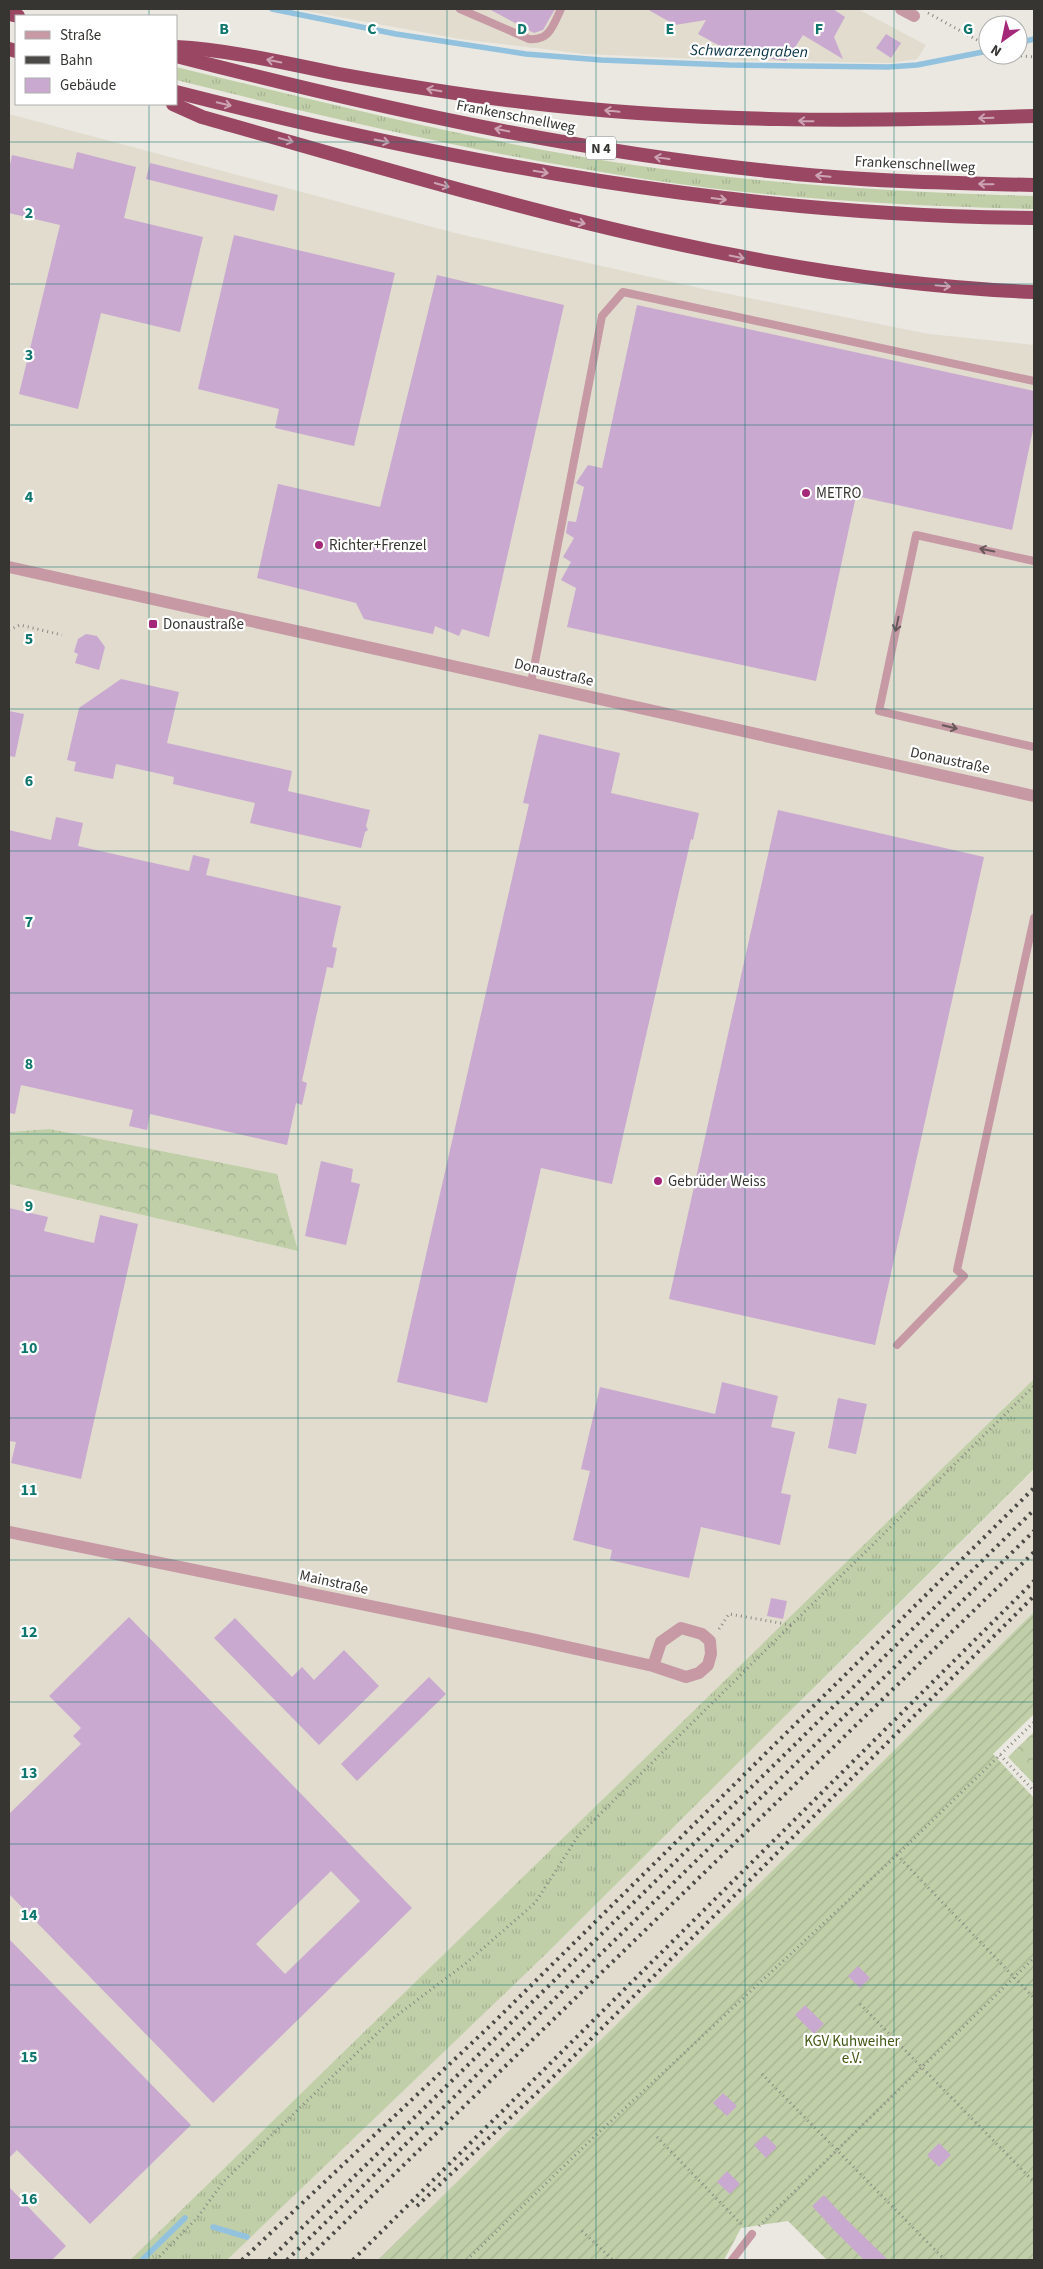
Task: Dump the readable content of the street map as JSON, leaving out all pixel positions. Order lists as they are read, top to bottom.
{
  "streets": {
    "highway": ["Frankenschnellweg", "N 4"],
    "street": ["Donaustraße", "Mainstraße"]
  },
  "water": ["Schwarzengraben"],
  "parks": ["KGV Kuhweiher e.V."],
  "places": {
    "other": ["METRO", "Richter+Frenzel", "Gebrüder Weiss"],
    "transit": ["Donaustraße"]
  },
  "legend": ["Straße", "Bahn", "Gebäude"],
  "north": "bottom left",
  "grid": {
    "columns": [
      "B",
      "C",
      "D",
      "E",
      "F",
      "G"
    ],
    "rows": [
      "2",
      "3",
      "4",
      "5",
      "6",
      "7",
      "8",
      "9",
      "10",
      "11",
      "12",
      "13",
      "14",
      "15",
      "16"
    ]
  }
}
